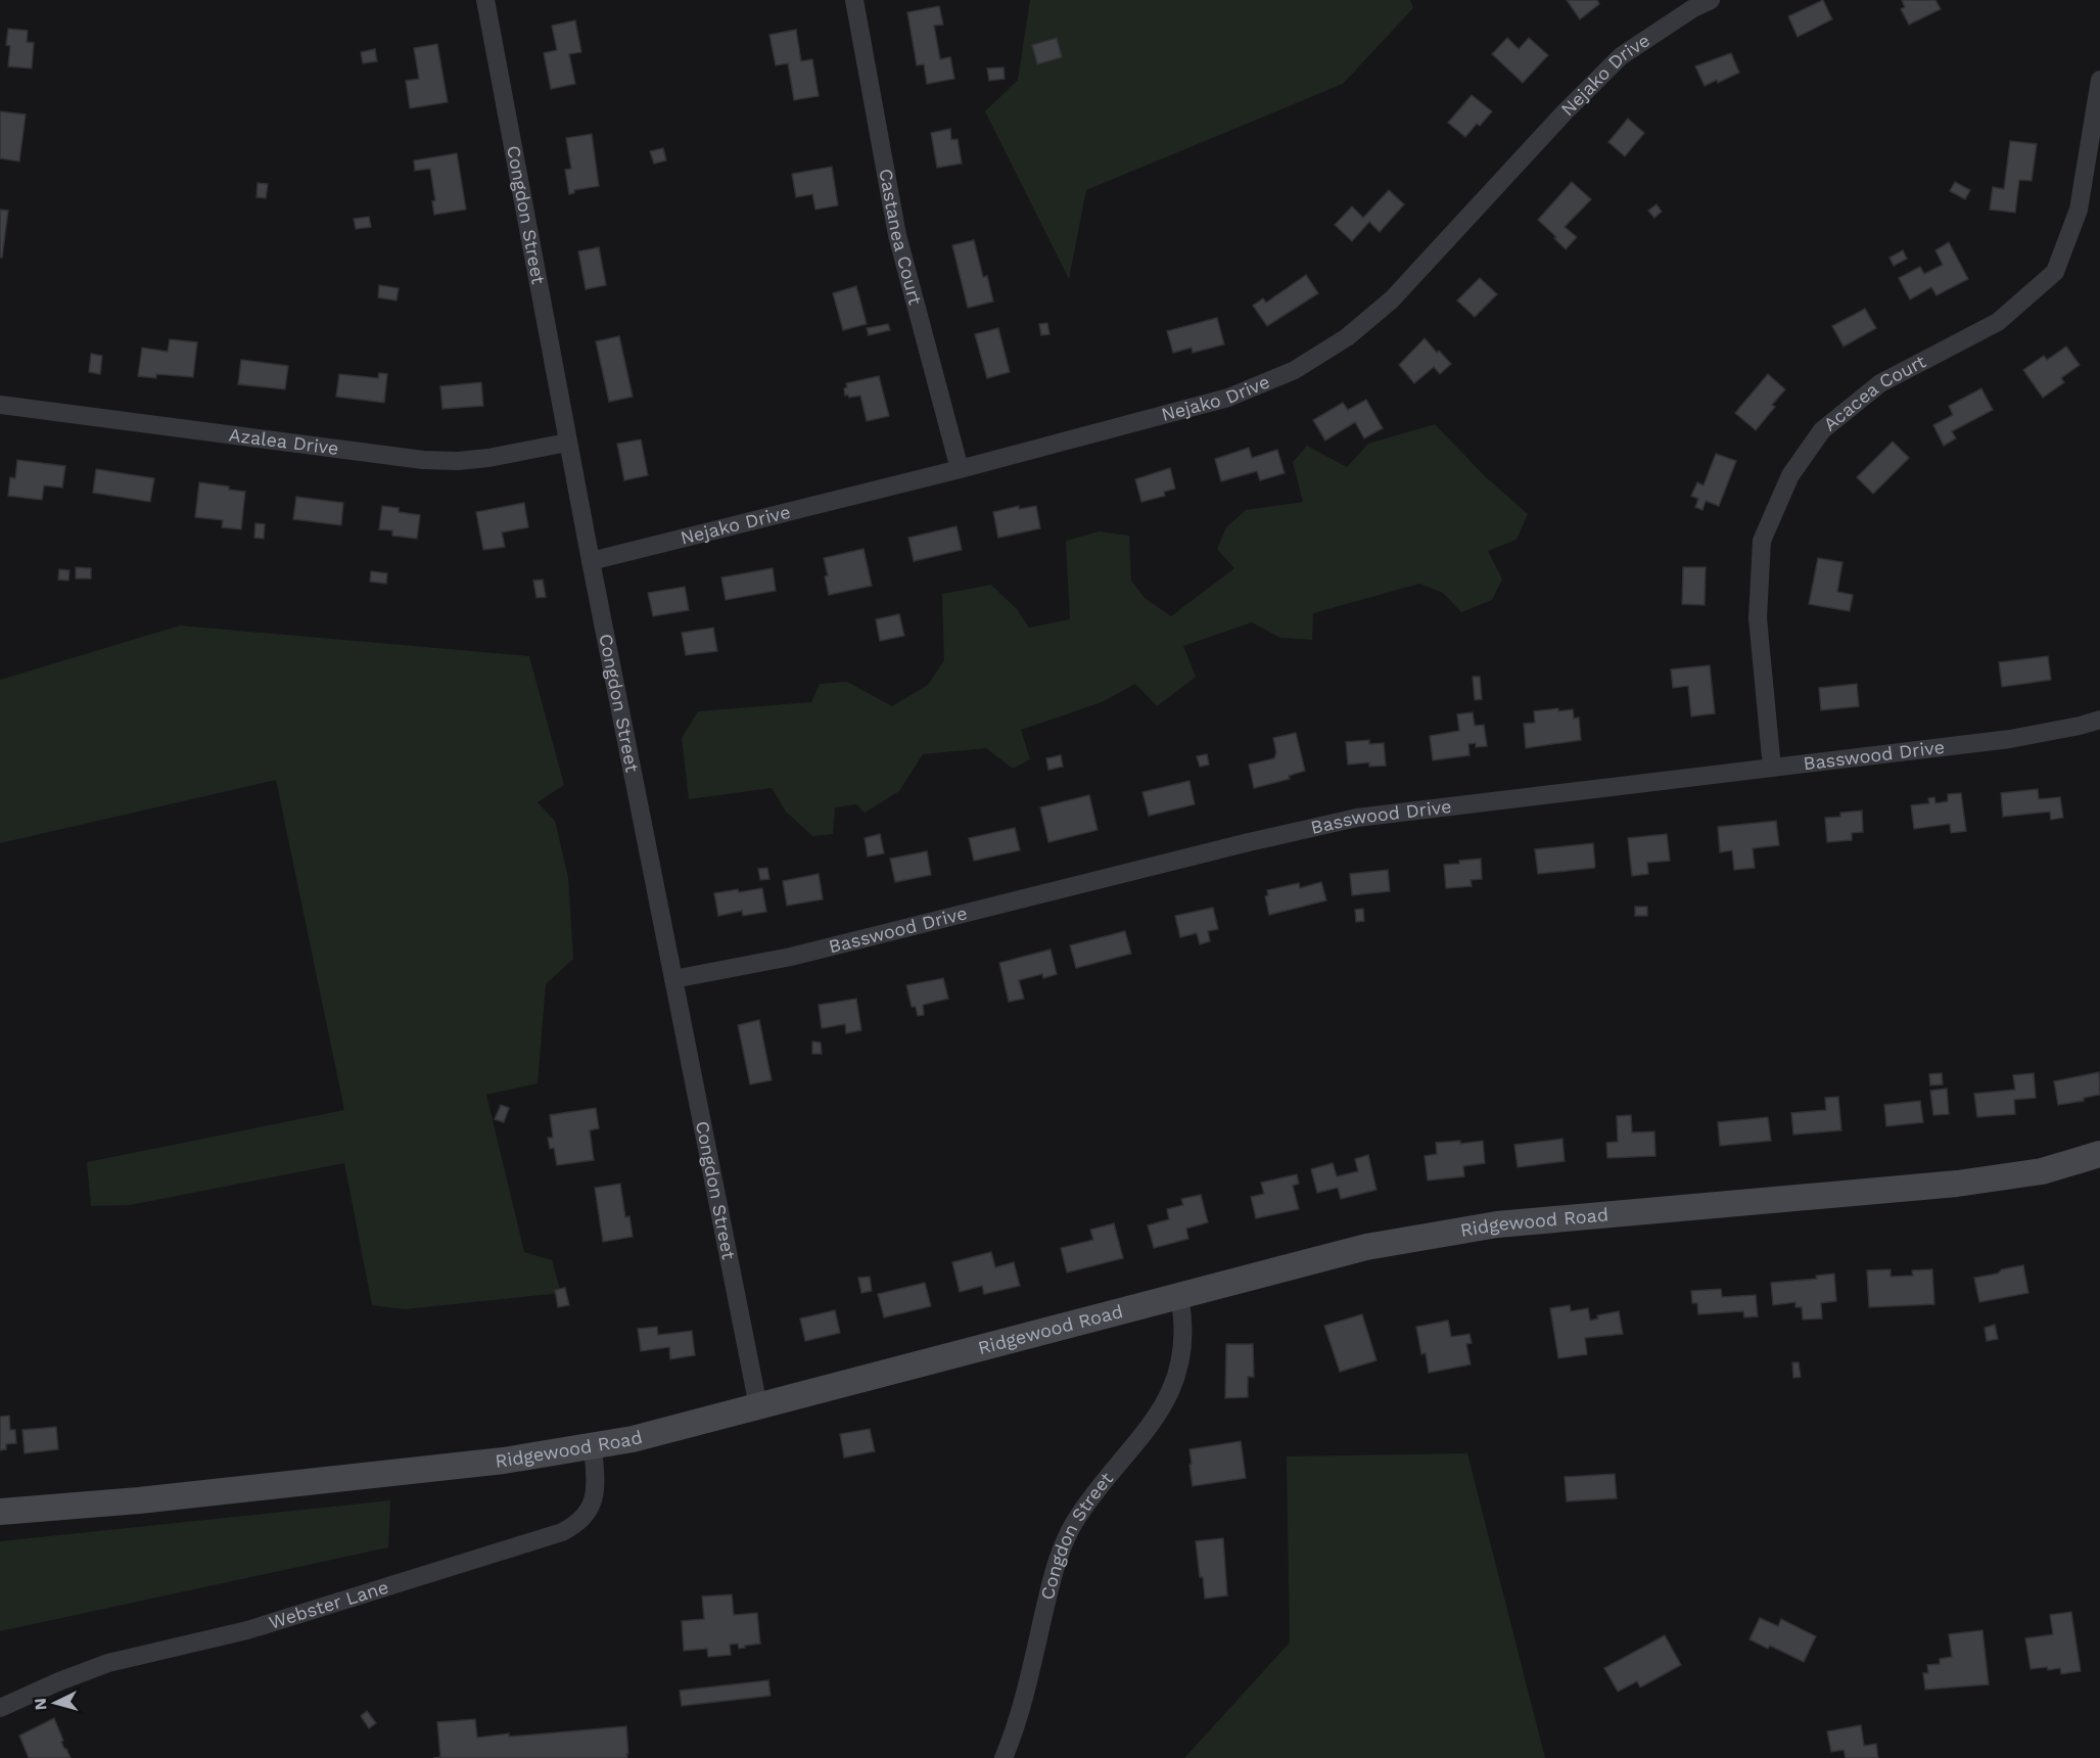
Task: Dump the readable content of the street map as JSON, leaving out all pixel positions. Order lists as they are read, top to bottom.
{
  "streets": {
    "main road": ["Ridgewood Road"],
    "street": [
      "Nejako Drive",
      "Congdon Street",
      "Castanea Court",
      "Acacea Court",
      "Azalea Drive",
      "Basswood Drive",
      "Webster Lane"
    ]
  },
  "crossings": [
    ["Nejako Drive", "Congdon Street"],
    ["Nejako Drive", "Castanea Court"],
    ["Congdon Street", "Azalea Drive"],
    ["Congdon Street", "Basswood Drive"],
    ["Congdon Street", "Ridgewood Road"],
    ["Acacea Court", "Basswood Drive"],
    ["Ridgewood Road", "Webster Lane"]
  ],
  "north": "left"
}
